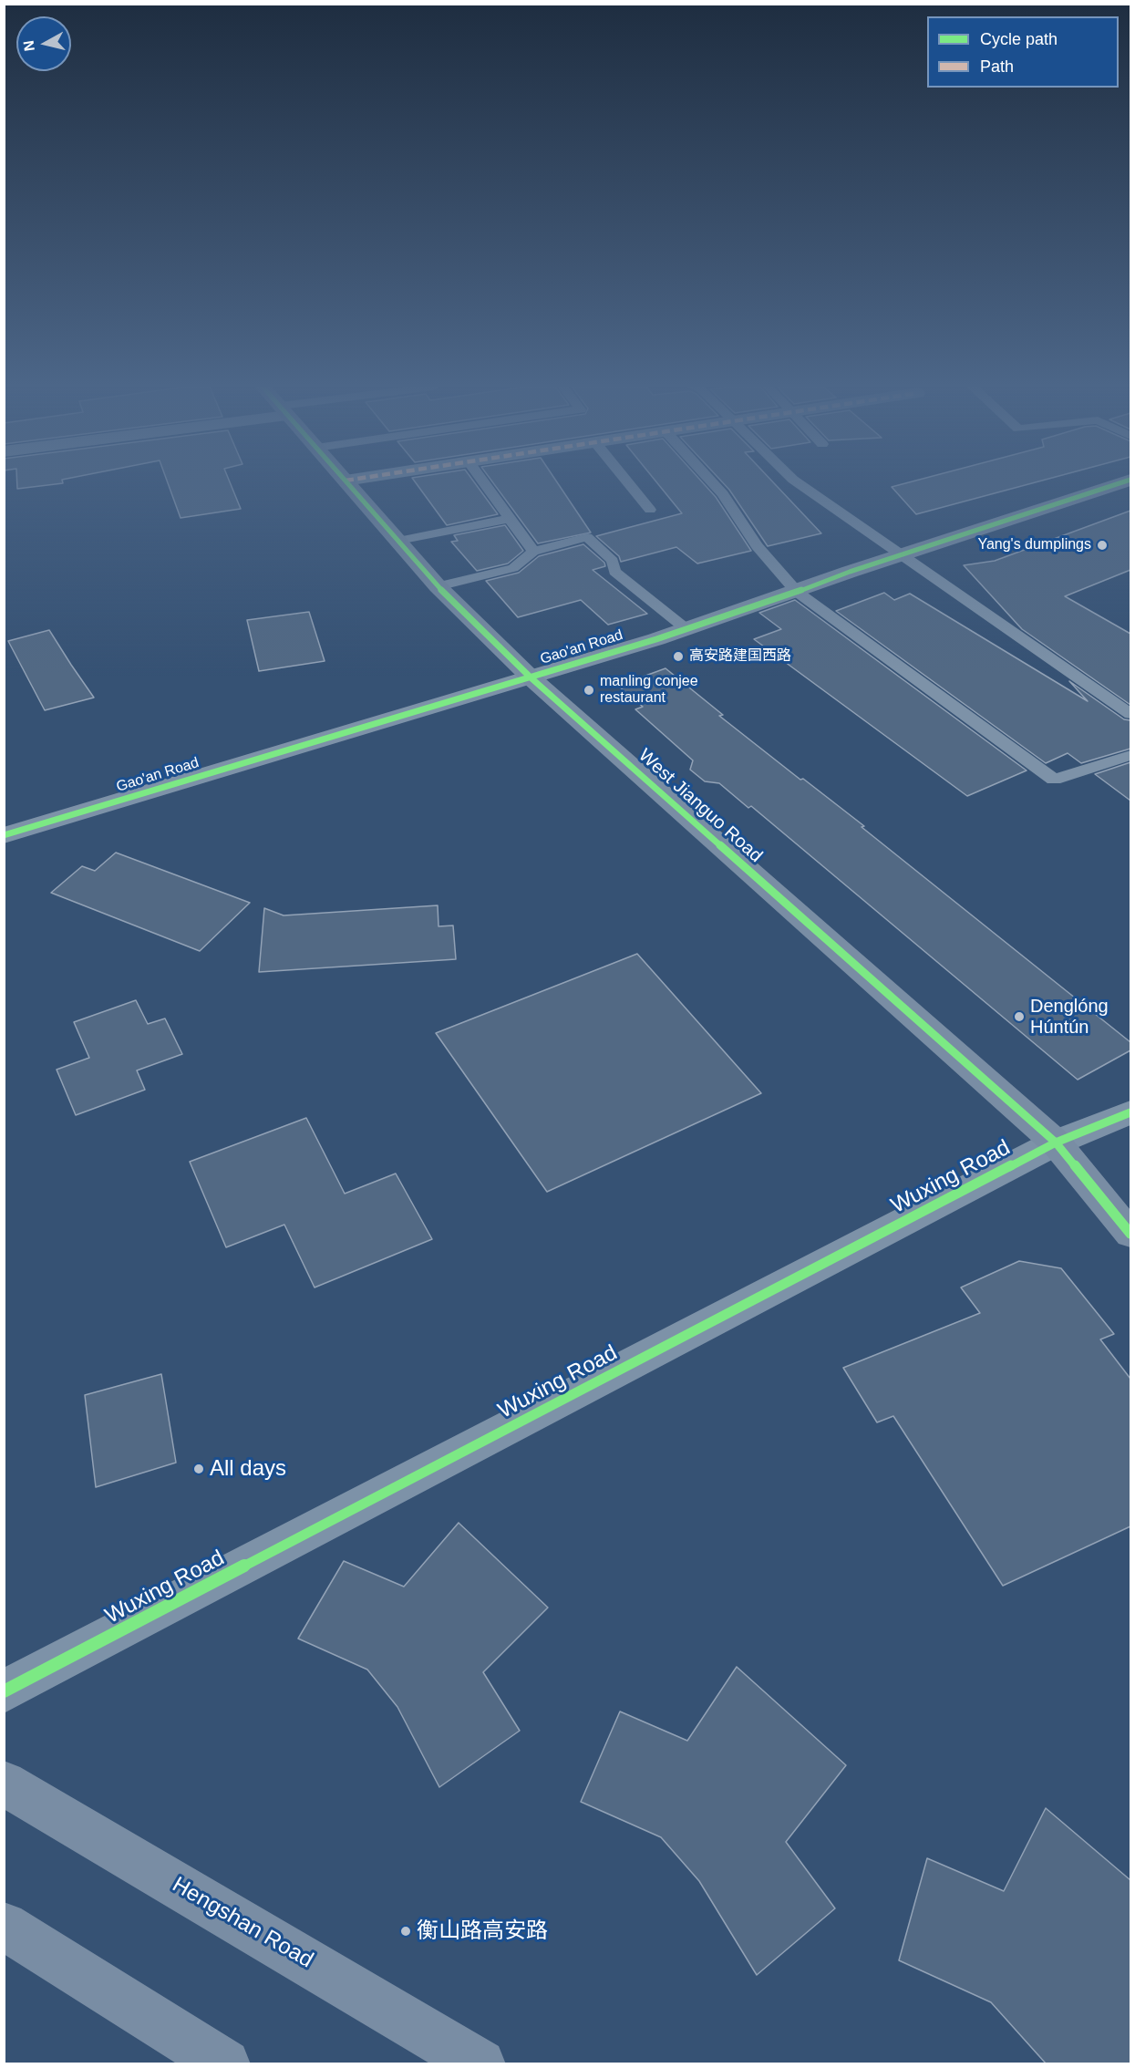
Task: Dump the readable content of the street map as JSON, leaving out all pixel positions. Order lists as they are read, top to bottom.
{
  "streets": {
    "street": [
      "Gao'an Road",
      "West Jianguo Road",
      "Wuxing Road",
      "Hengshan Road"
    ]
  },
  "crossings": [
    ["Gao'an Road", "West Jianguo Road"],
    ["West Jianguo Road", "Wuxing Road"]
  ],
  "places": [
    "Yang's dumplings",
    "高安路建国西路",
    "manling conjee restaurant",
    "Denglóng Húntún",
    "All days",
    "衡山路高安路"
  ],
  "legend": ["Cycle path", "Path"],
  "north": "left"
}
